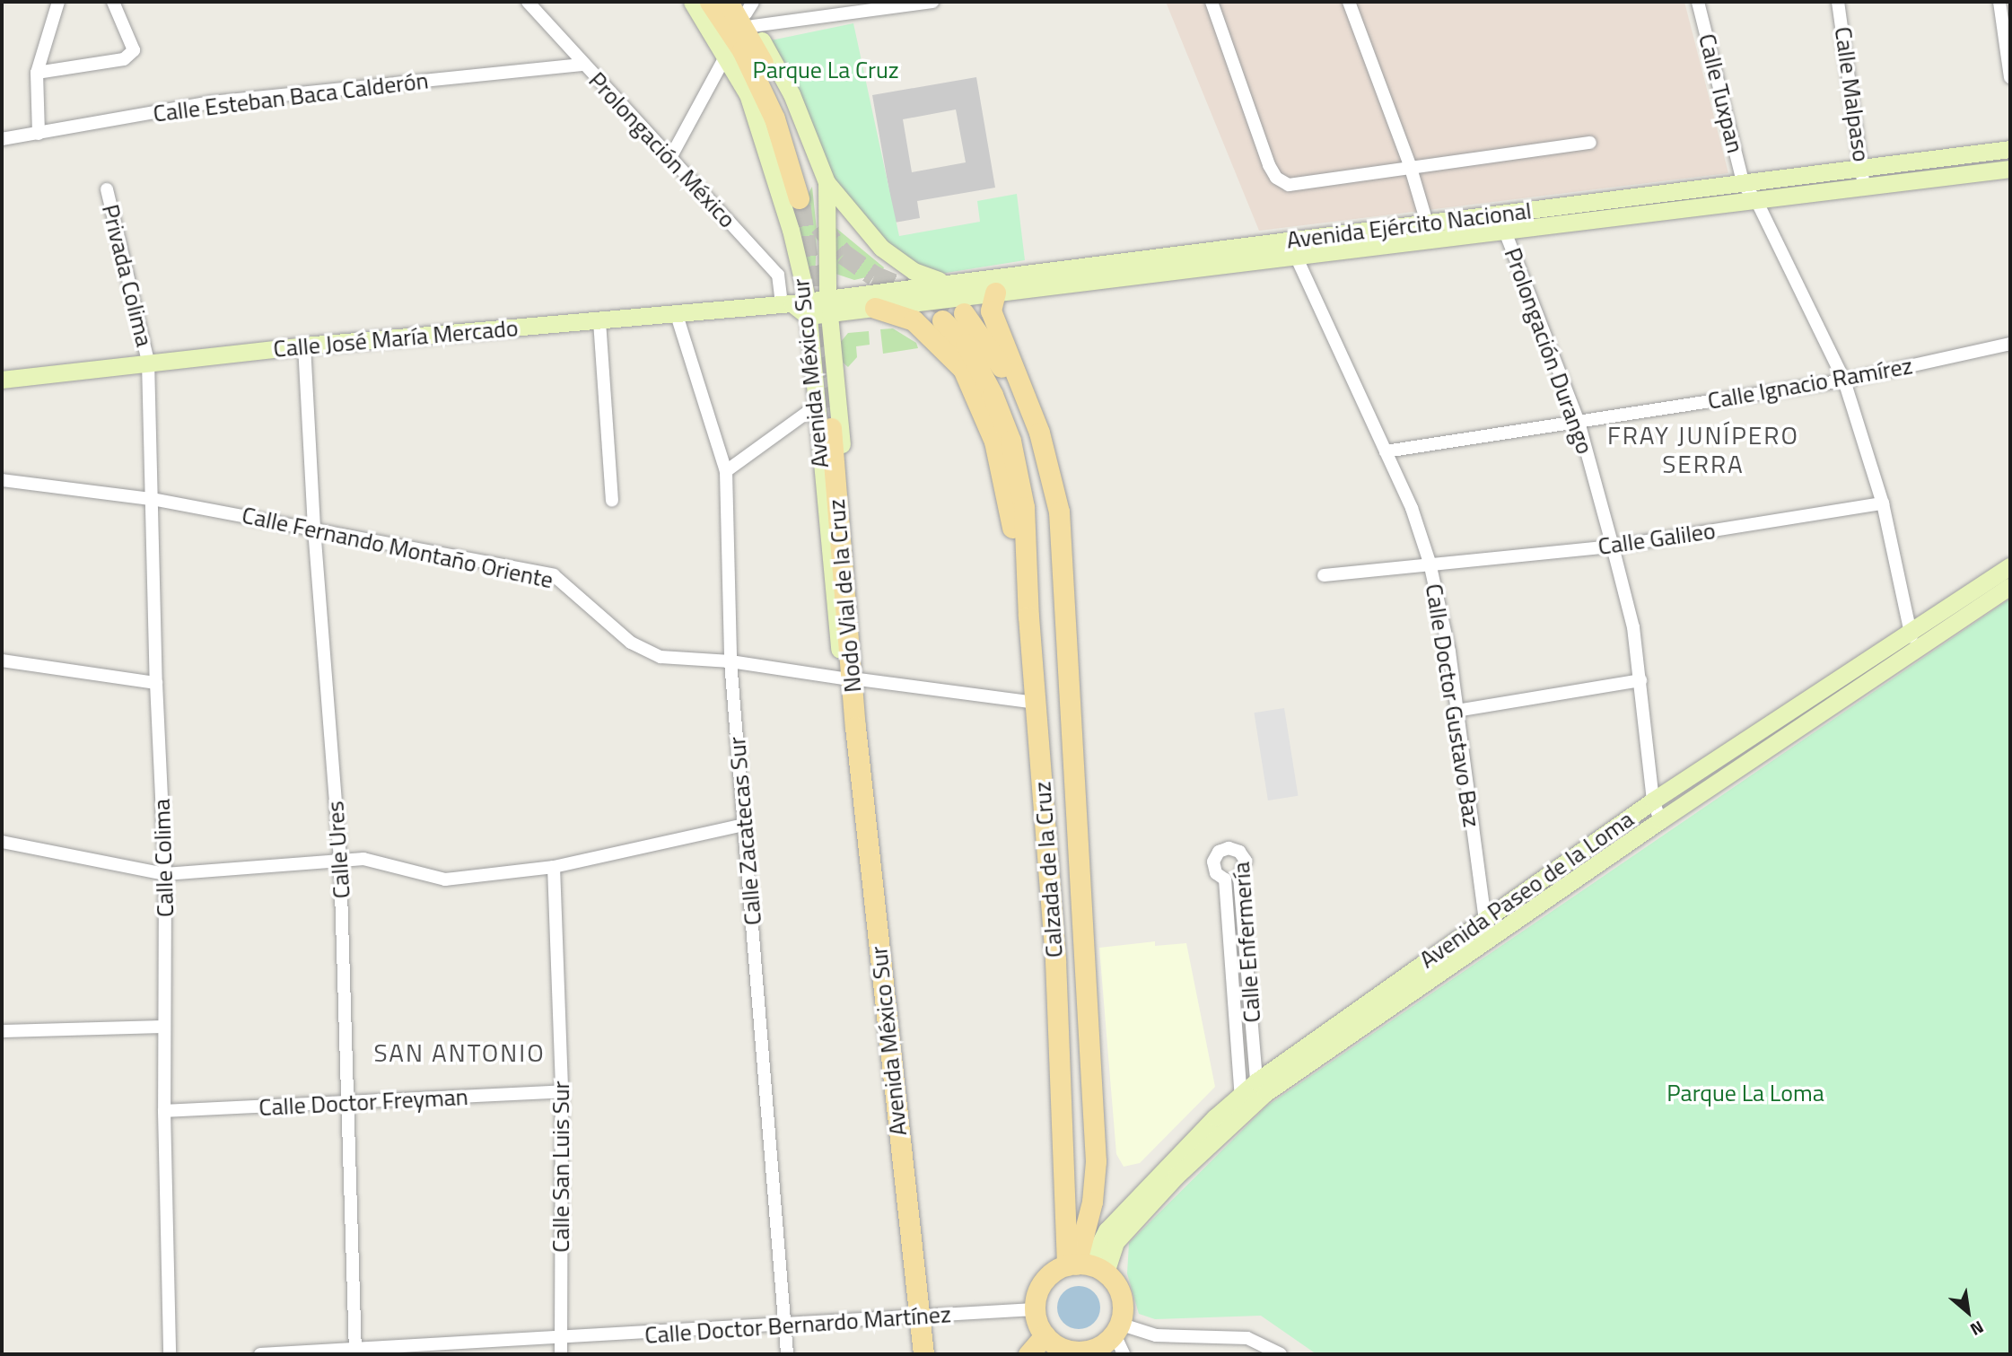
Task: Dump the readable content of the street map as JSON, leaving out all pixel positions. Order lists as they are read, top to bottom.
{
  "streets": {
    "main road": [
      "Avenida Ejército Nacional",
      "Calle José María Mercado",
      "Avenida México Sur",
      "Nodo Vial de la Cruz",
      "Calzada de la Cruz",
      "Avenida Paseo de la Loma"
    ],
    "street": [
      "Calle Tuxpan",
      "Calle Malpaso",
      "Calle Esteban Baca Calderón",
      "Prolongación México",
      "Privada Colima",
      "Prolongación Durango",
      "Calle Ignacio Ramírez",
      "Calle Galileo",
      "Calle Fernando Montaño Oriente",
      "Calle Doctor Gustavo Baz",
      "Calle Zacatecas Sur",
      "Calle Ures",
      "Calle Colima",
      "Calle Enfermería",
      "Calle Doctor Freyman",
      "Calle San Luis Sur",
      "Calle Doctor Bernardo Martínez"
    ]
  },
  "crossings": [
    ["Calle Tuxpan", "Avenida Ejército Nacional"],
    ["Calle Malpaso", "Avenida Ejército Nacional"],
    ["Calle Esteban Baca Calderón", "Prolongación México"],
    ["Prolongación México", "Avenida Ejército Nacional"],
    ["Prolongación México", "Calle José María Mercado"],
    ["Prolongación México", "Avenida México Sur"],
    ["Avenida Ejército Nacional", "Calle José María Mercado"],
    ["Avenida Ejército Nacional", "Prolongación Durango"],
    ["Avenida Ejército Nacional", "Avenida México Sur"],
    ["Avenida Ejército Nacional", "Calle Doctor Gustavo Baz"],
    ["Privada Colima", "Calle José María Mercado"],
    ["Privada Colima", "Calle Colima"],
    ["Calle José María Mercado", "Avenida México Sur"],
    ["Calle José María Mercado", "Calle Zacatecas Sur"],
    ["Calle José María Mercado", "Calle Ures"],
    ["Calle José María Mercado", "Calle Colima"],
    ["Prolongación Durango", "Calle Ignacio Ramírez"],
    ["Prolongación Durango", "Calle Galileo"],
    ["Prolongación Durango", "Avenida Paseo de la Loma"],
    ["Avenida México Sur", "Calle Fernando Montaño Oriente"],
    ["Avenida México Sur", "Nodo Vial de la Cruz"],
    ["Avenida México Sur", "Calle Doctor Bernardo Martínez"],
    ["Calle Ignacio Ramírez", "Calle Doctor Gustavo Baz"],
    ["Calle Galileo", "Calle Doctor Gustavo Baz"],
    ["Calle Fernando Montaño Oriente", "Calle Zacatecas Sur"],
    ["Calle Fernando Montaño Oriente", "Calle Ures"],
    ["Calle Fernando Montaño Oriente", "Calle Colima"],
    ["Calle Fernando Montaño Oriente", "Calzada de la Cruz"],
    ["Calle Doctor Gustavo Baz", "Avenida Paseo de la Loma"],
    ["Calle Zacatecas Sur", "Calle Doctor Bernardo Martínez"],
    ["Calle Ures", "Calle Doctor Freyman"],
    ["Calle Ures", "Calle Doctor Bernardo Martínez"],
    ["Calle Colima", "Calle Doctor Freyman"],
    ["Calzada de la Cruz", "Avenida Paseo de la Loma"],
    ["Calzada de la Cruz", "Calle Doctor Bernardo Martínez"],
    ["Avenida Paseo de la Loma", "Calle Enfermería"],
    ["Avenida Paseo de la Loma", "Calle Doctor Bernardo Martínez"],
    ["Calle Doctor Freyman", "Calle San Luis Sur"],
    ["Calle San Luis Sur", "Calle Doctor Bernardo Martínez"]
  ],
  "districts": ["FRAY JUNÍPERO SERRA", "SAN ANTONIO"],
  "parks": ["Parque La Cruz", "Parque La Loma"],
  "north": "bottom right"
}
